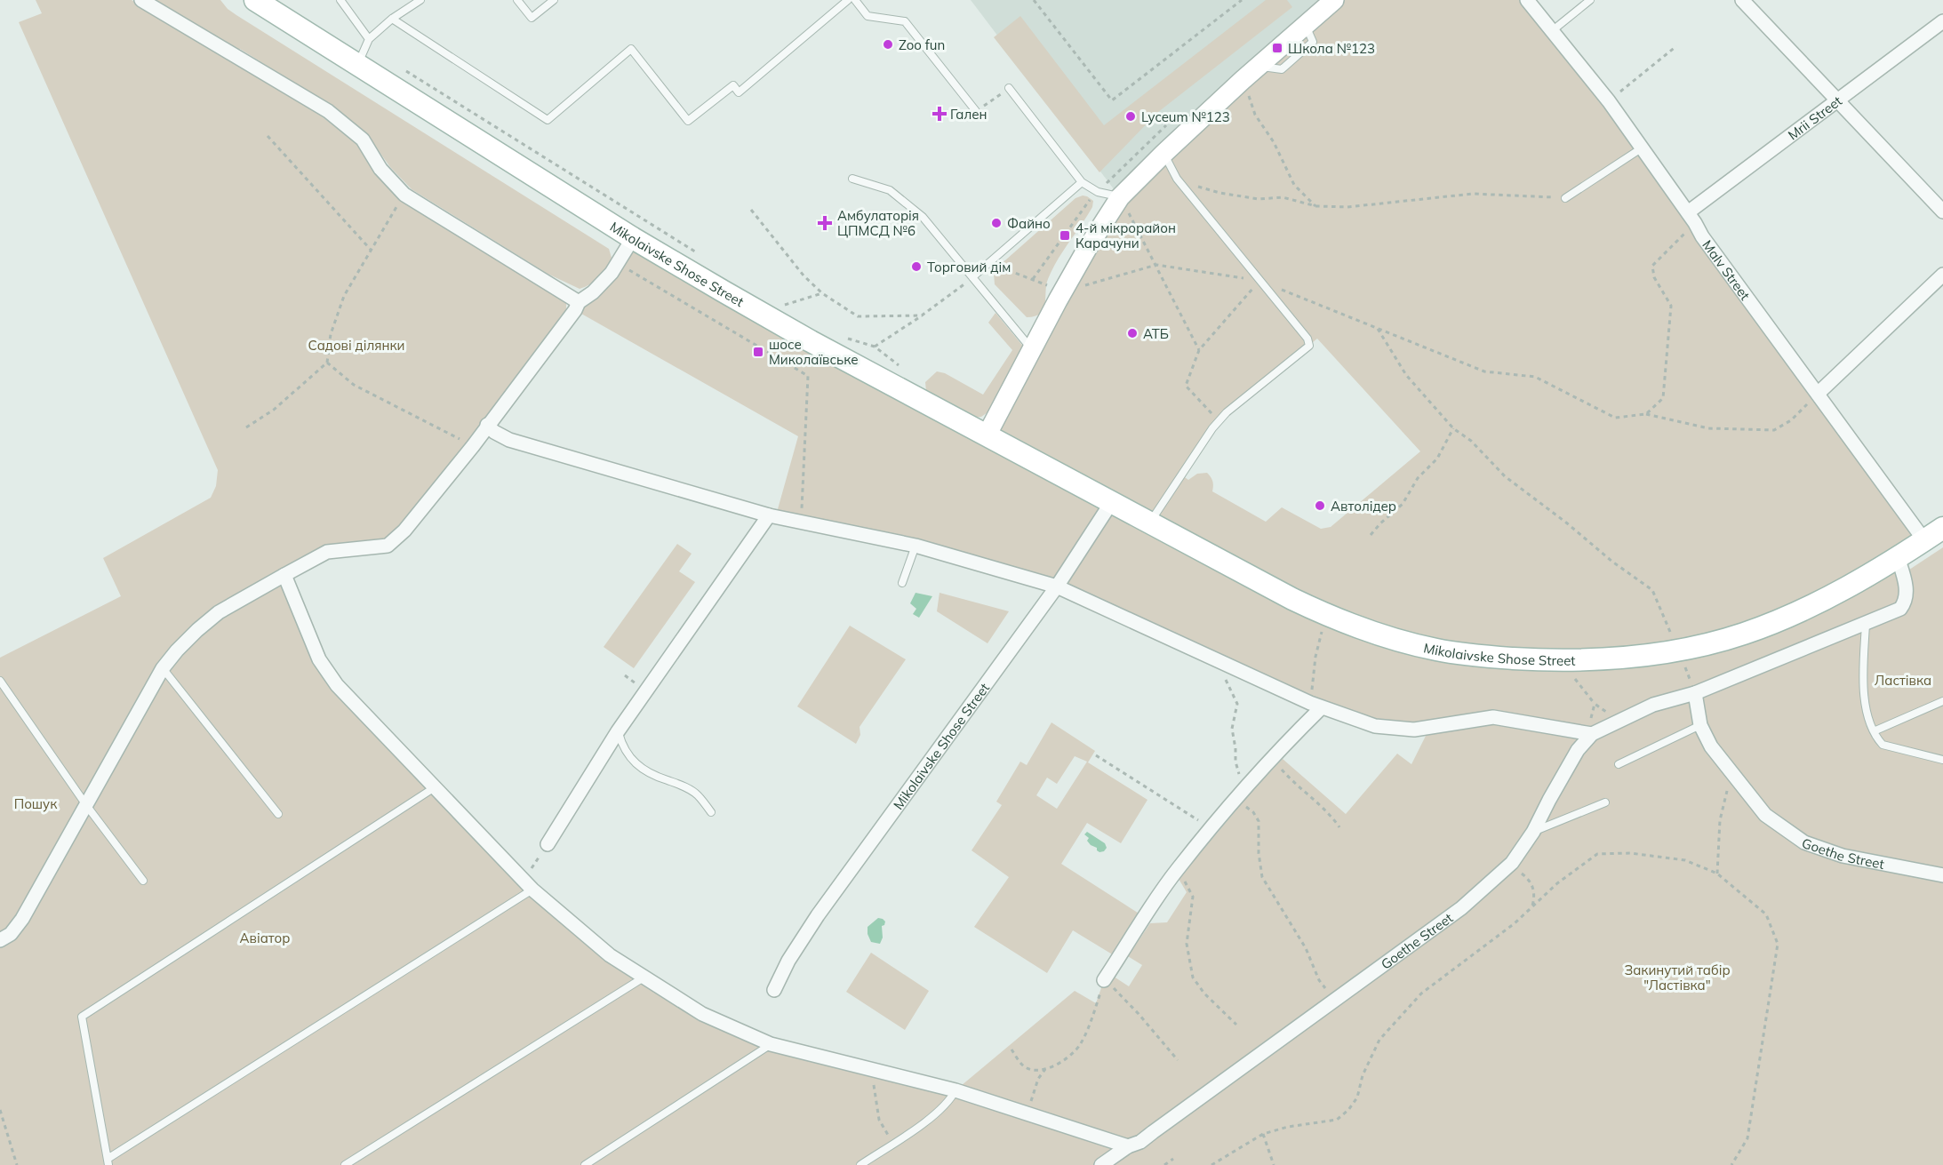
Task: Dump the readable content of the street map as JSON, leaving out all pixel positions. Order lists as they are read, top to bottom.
{
  "streets": {
    "main road": ["Mikolaivske Shose Street"],
    "street": ["Mrii Street", "Malv Street", "Goethe Street"]
  },
  "crossings": [
    ["Mrii Street", "Malv Street"],
    ["Mikolaivske Shose Street", "Goethe Street"]
  ],
  "parks": [
    "Садові ділянки",
    "Ластівка",
    "Пошук",
    "Авіатор",
    "Закинутий табір \"Ластівка\""
  ],
  "places": {
    "other": [
      "Zoo fun",
      "Lyceum №123",
      "Файно",
      "Торговий дім",
      "АТБ",
      "Автолідер"
    ],
    "transit": ["Школа №123", "4-й мікрорайон Карачуни", "шосе Миколаївське"],
    "health": ["Гален", "Амбулаторія ЦПМСД №6"]
  }
}
